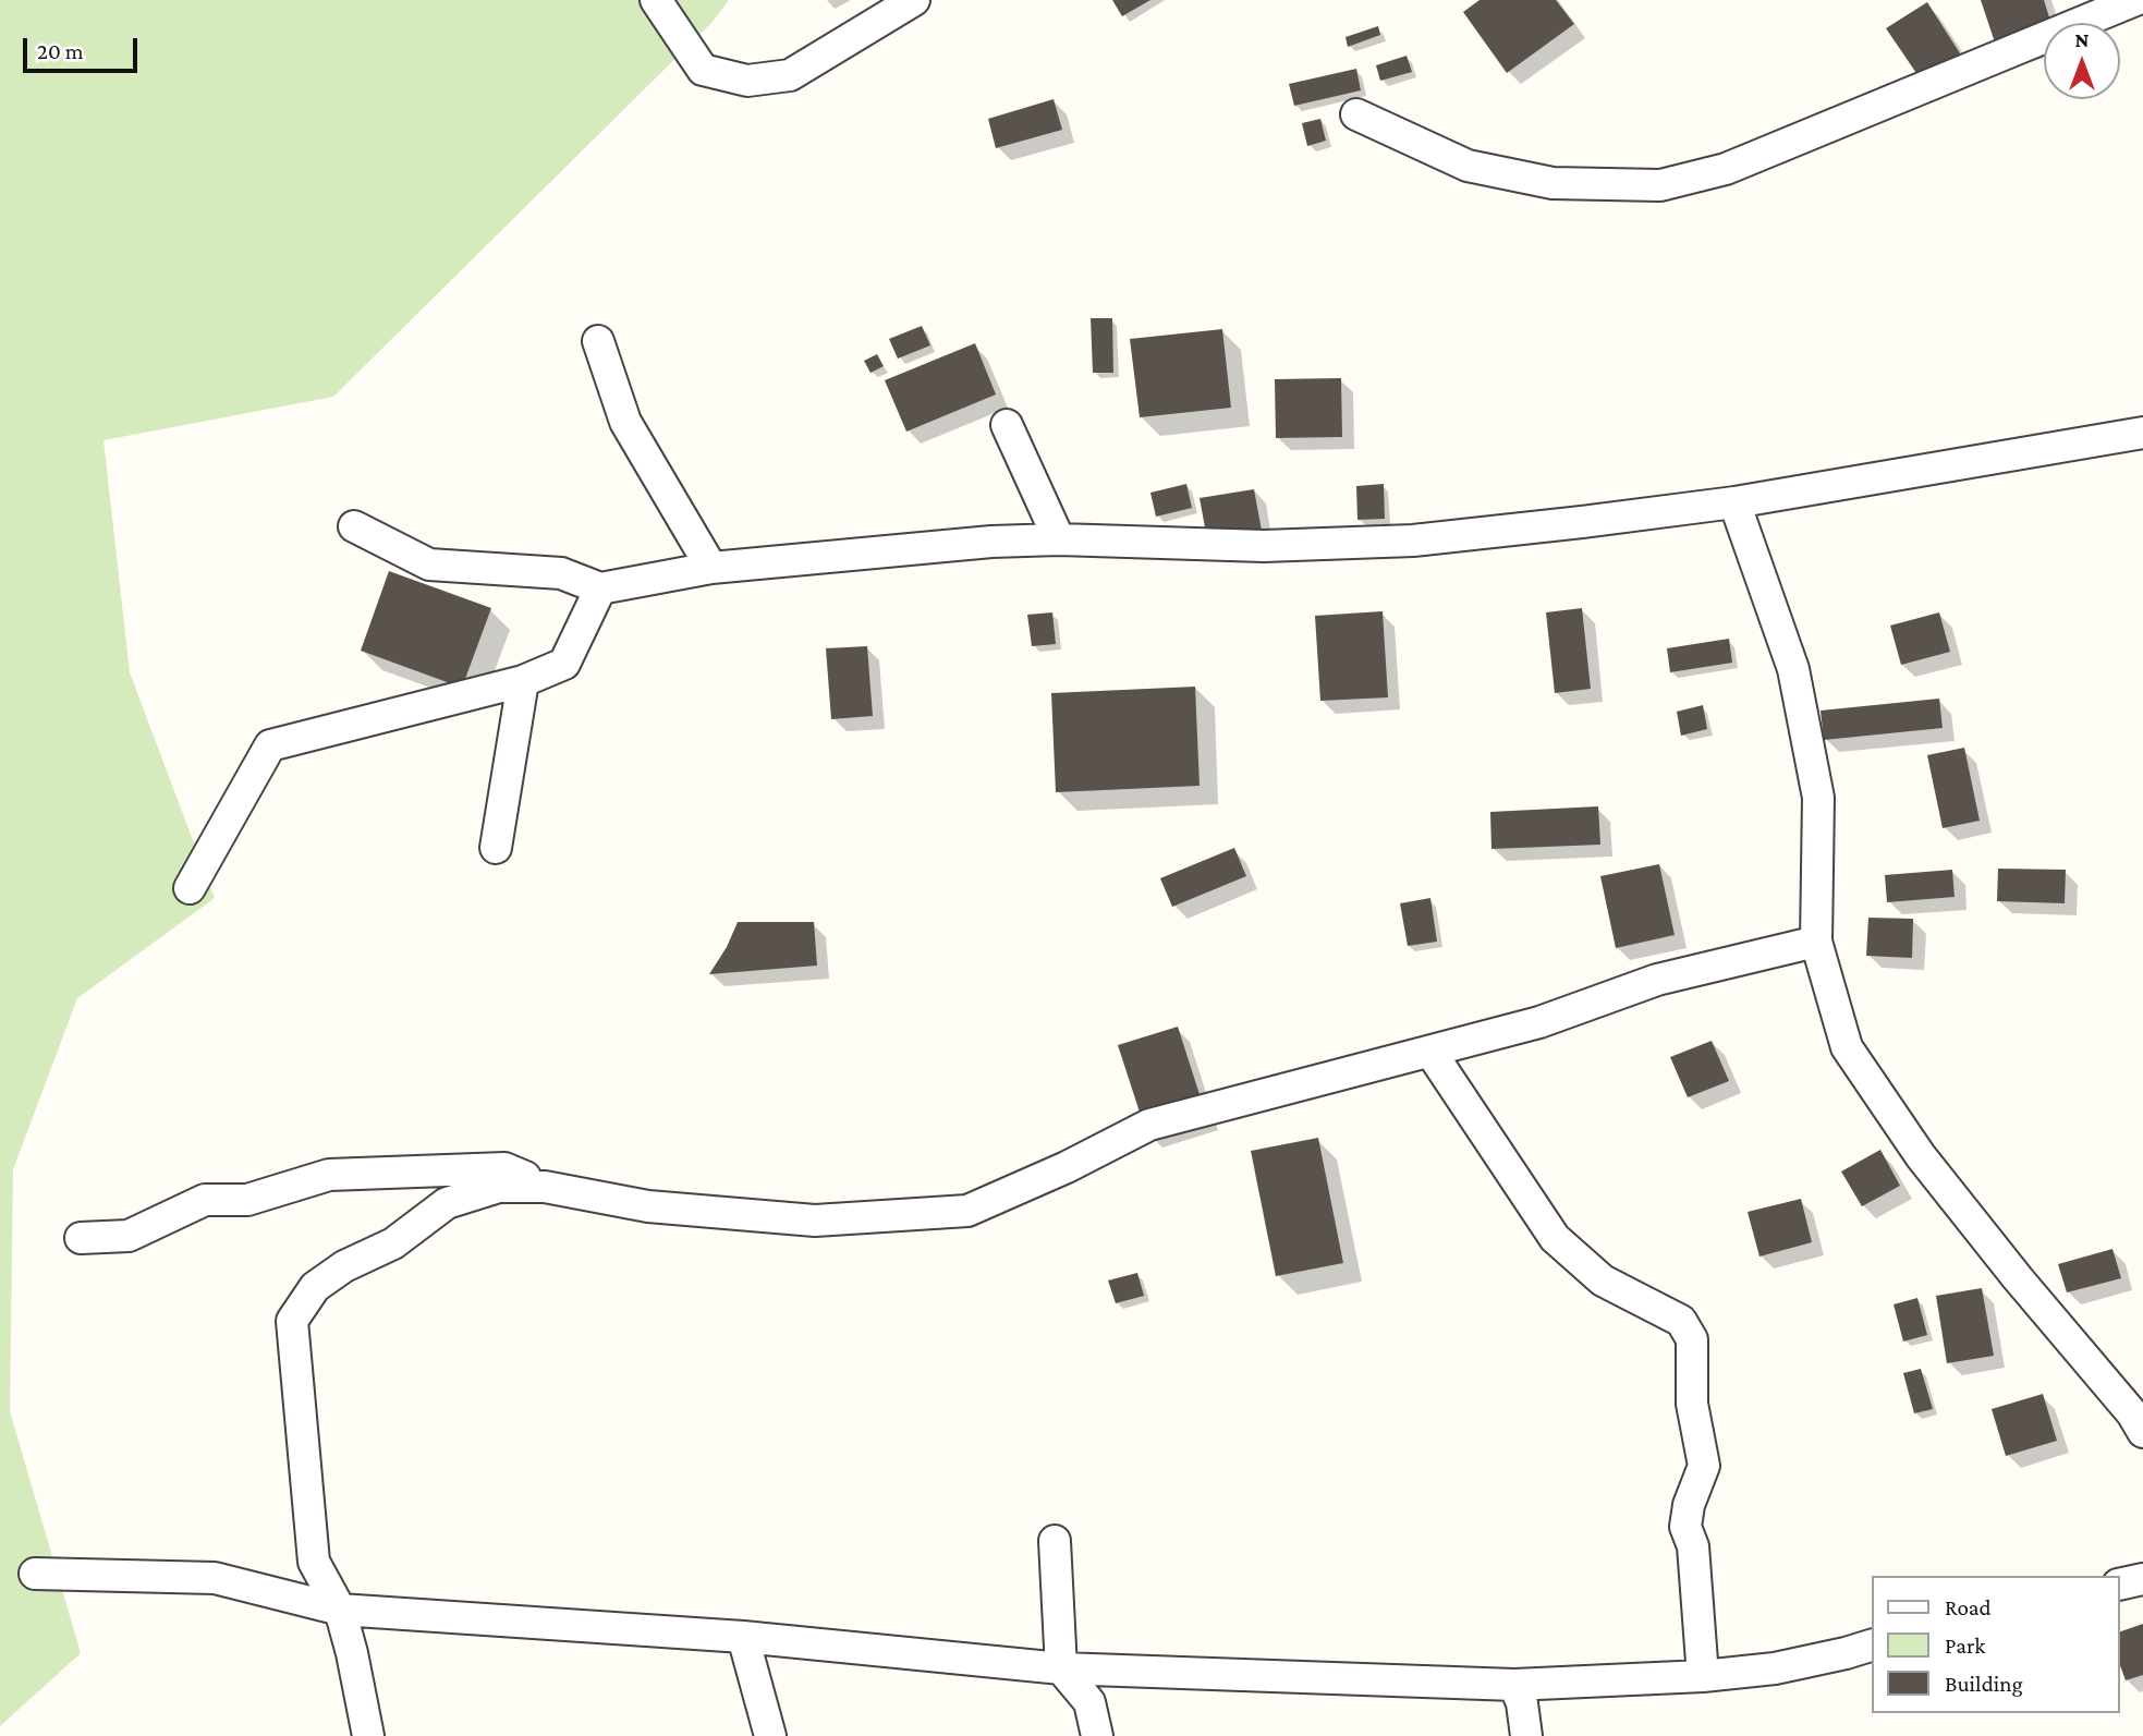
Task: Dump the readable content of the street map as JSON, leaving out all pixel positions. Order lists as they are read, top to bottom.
{
  "legend": ["Road", "Park", "Building"],
  "scale_bar": "20 m",
  "north": "top"
}
